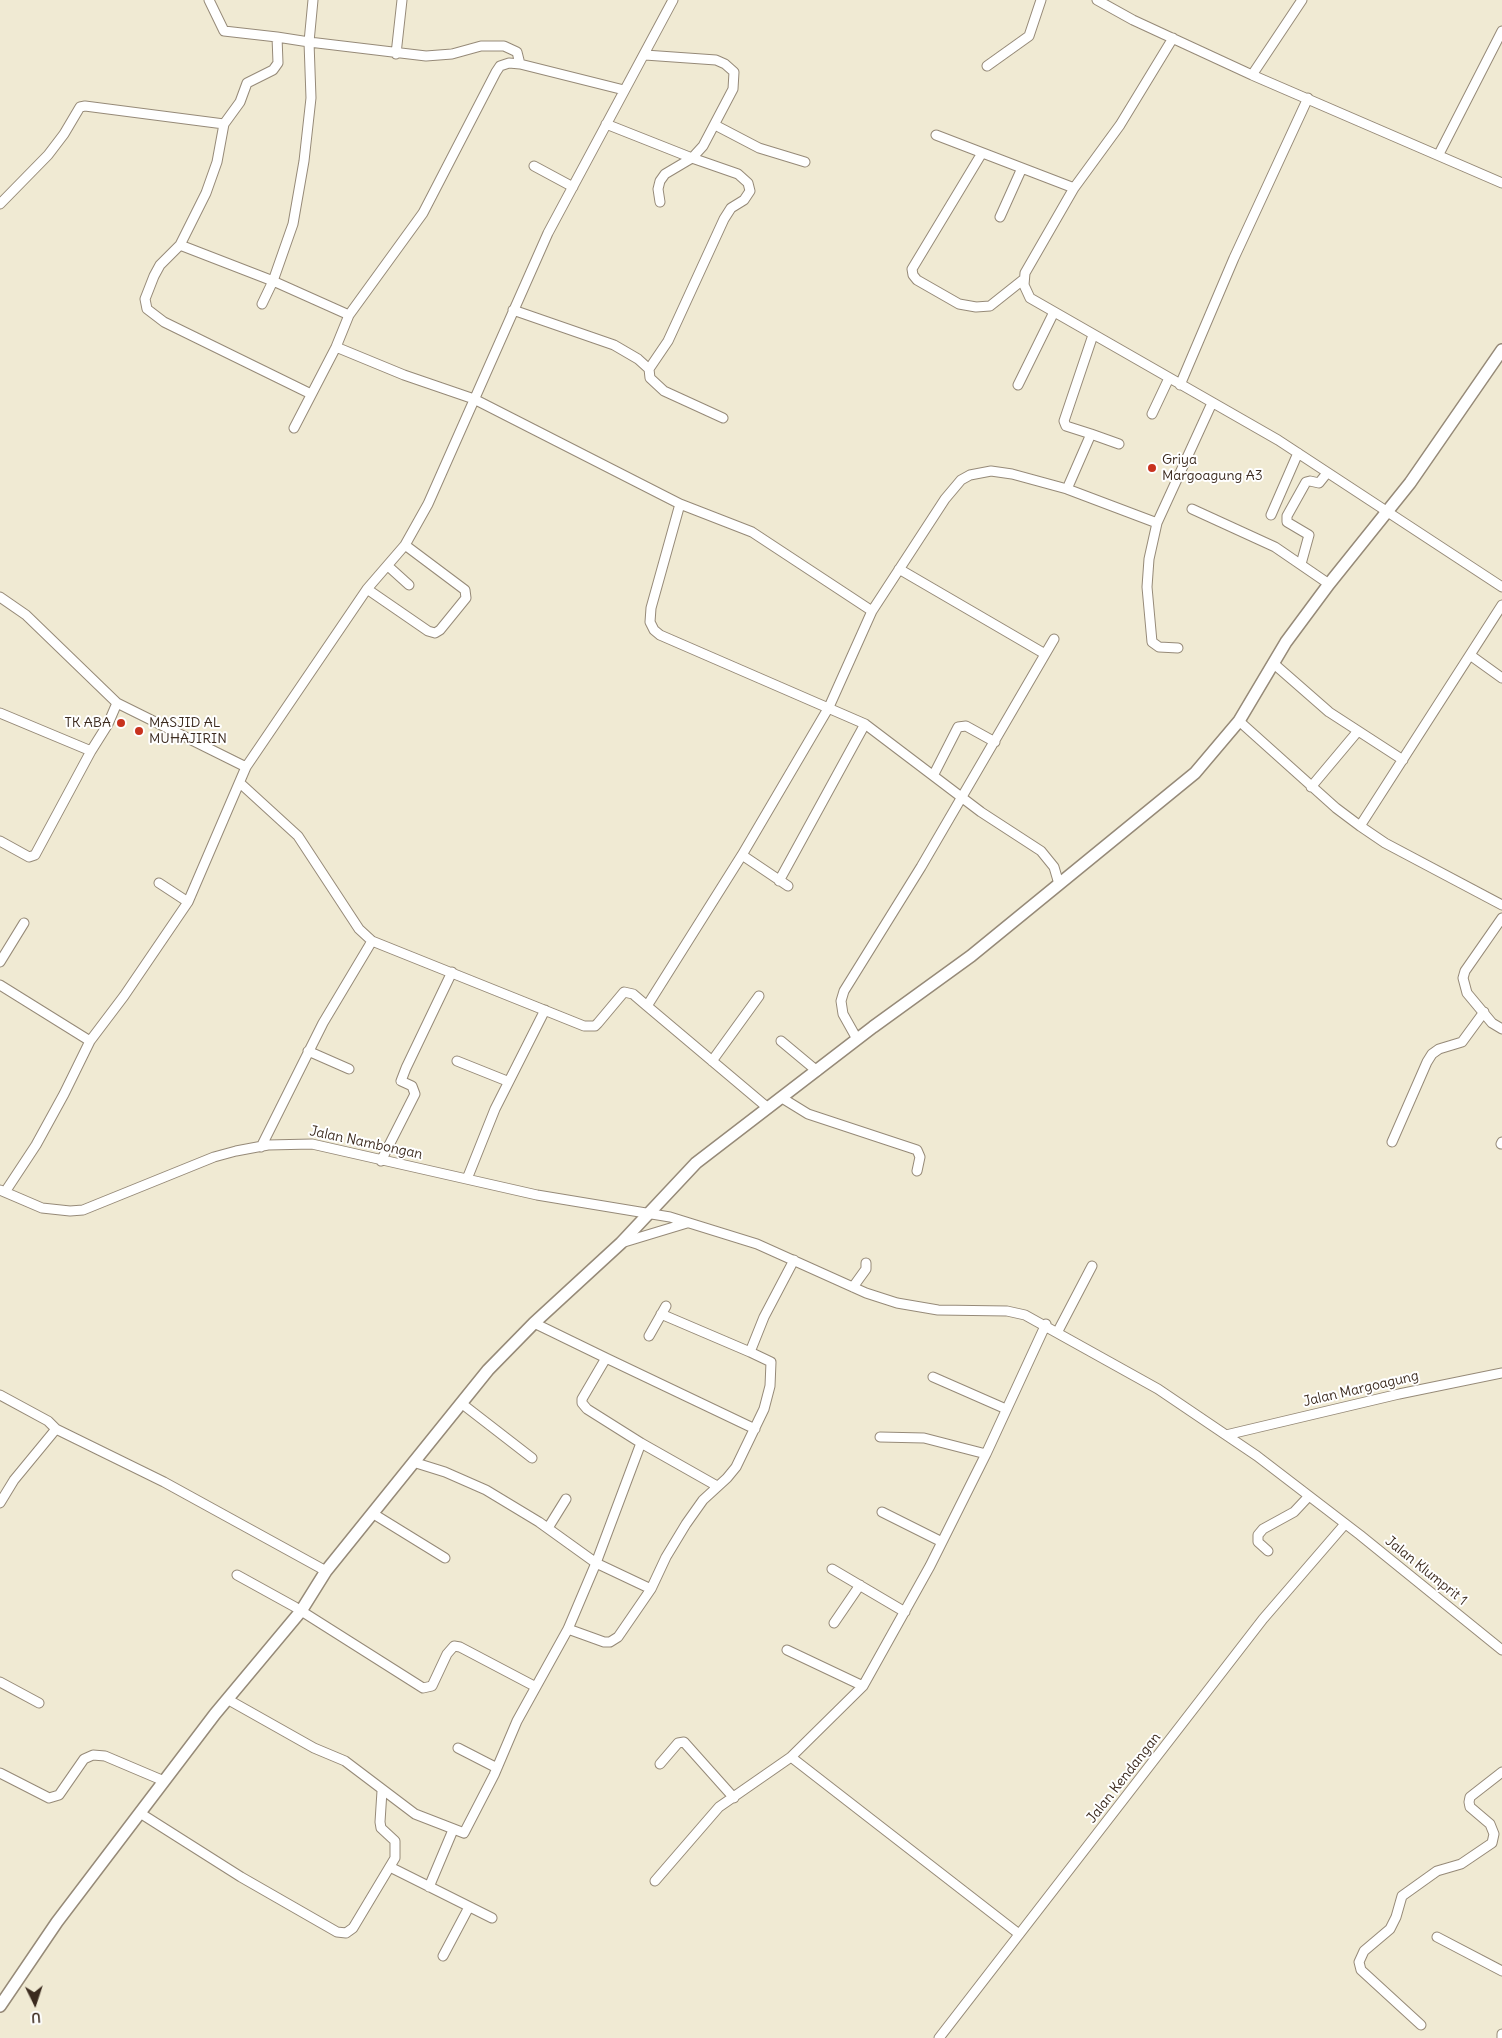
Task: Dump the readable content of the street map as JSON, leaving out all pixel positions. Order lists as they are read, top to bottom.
{
  "streets": {
    "street": [
      "Jalan Nambongan",
      "Jalan Margoagung",
      "Jalan Klumprit 1",
      "Jalan Kendangan"
    ]
  },
  "crossings": [
    ["Jalan Nambongan", "Jalan Klumprit 1"],
    ["Jalan Margoagung", "Jalan Klumprit 1"],
    ["Jalan Klumprit 1", "Jalan Kendangan"]
  ],
  "places": ["Griya Margoagung A3", "TK ABA", "MASJID AL MUHAJIRIN"],
  "north": "bottom"
}
